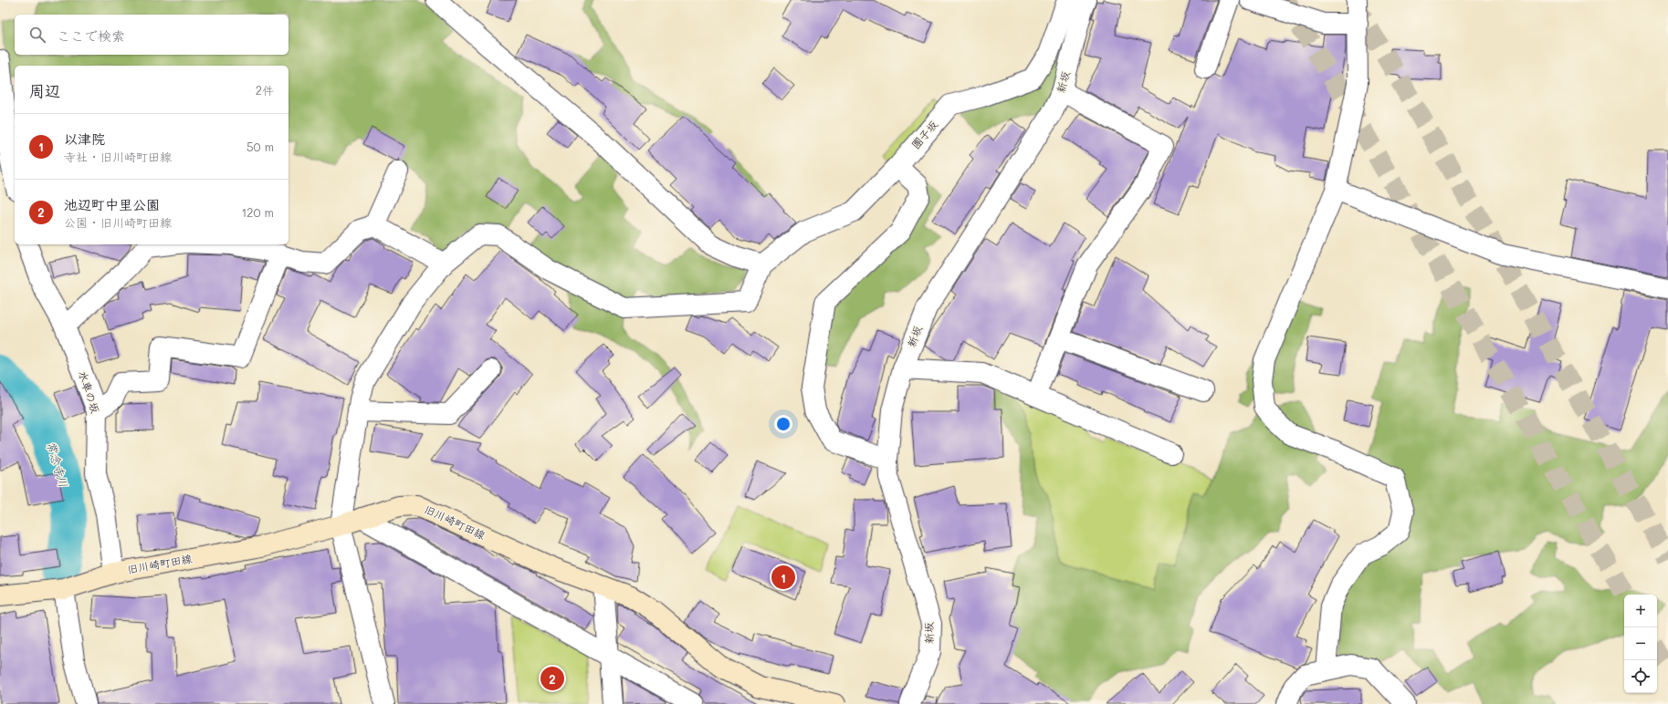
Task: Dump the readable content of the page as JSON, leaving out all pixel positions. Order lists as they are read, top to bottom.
{
  "streets": {
    "main road": ["旧川崎町田線"],
    "street": ["新坂", "團子坂", "水車の坂"]
  },
  "crossings": [
    ["水車の坂", "旧川崎町田線"]
  ],
  "water": ["常念寺川"],
  "page": {
    "search": "ここで検索",
    "heading": ["周辺", "2件"],
    "list": [
      {
        "mark": "1",
        "name": "以津院",
        "note": "寺社 · 旧川崎町田線",
        "value": "50 m"
      },
      {
        "mark": "2",
        "name": "池辺町中里公園",
        "note": "公園 · 旧川崎町田線",
        "value": "120 m"
      }
    ],
    "pins": ["1", "2"],
    "map_buttons": ["+", "−"]
  }
}
